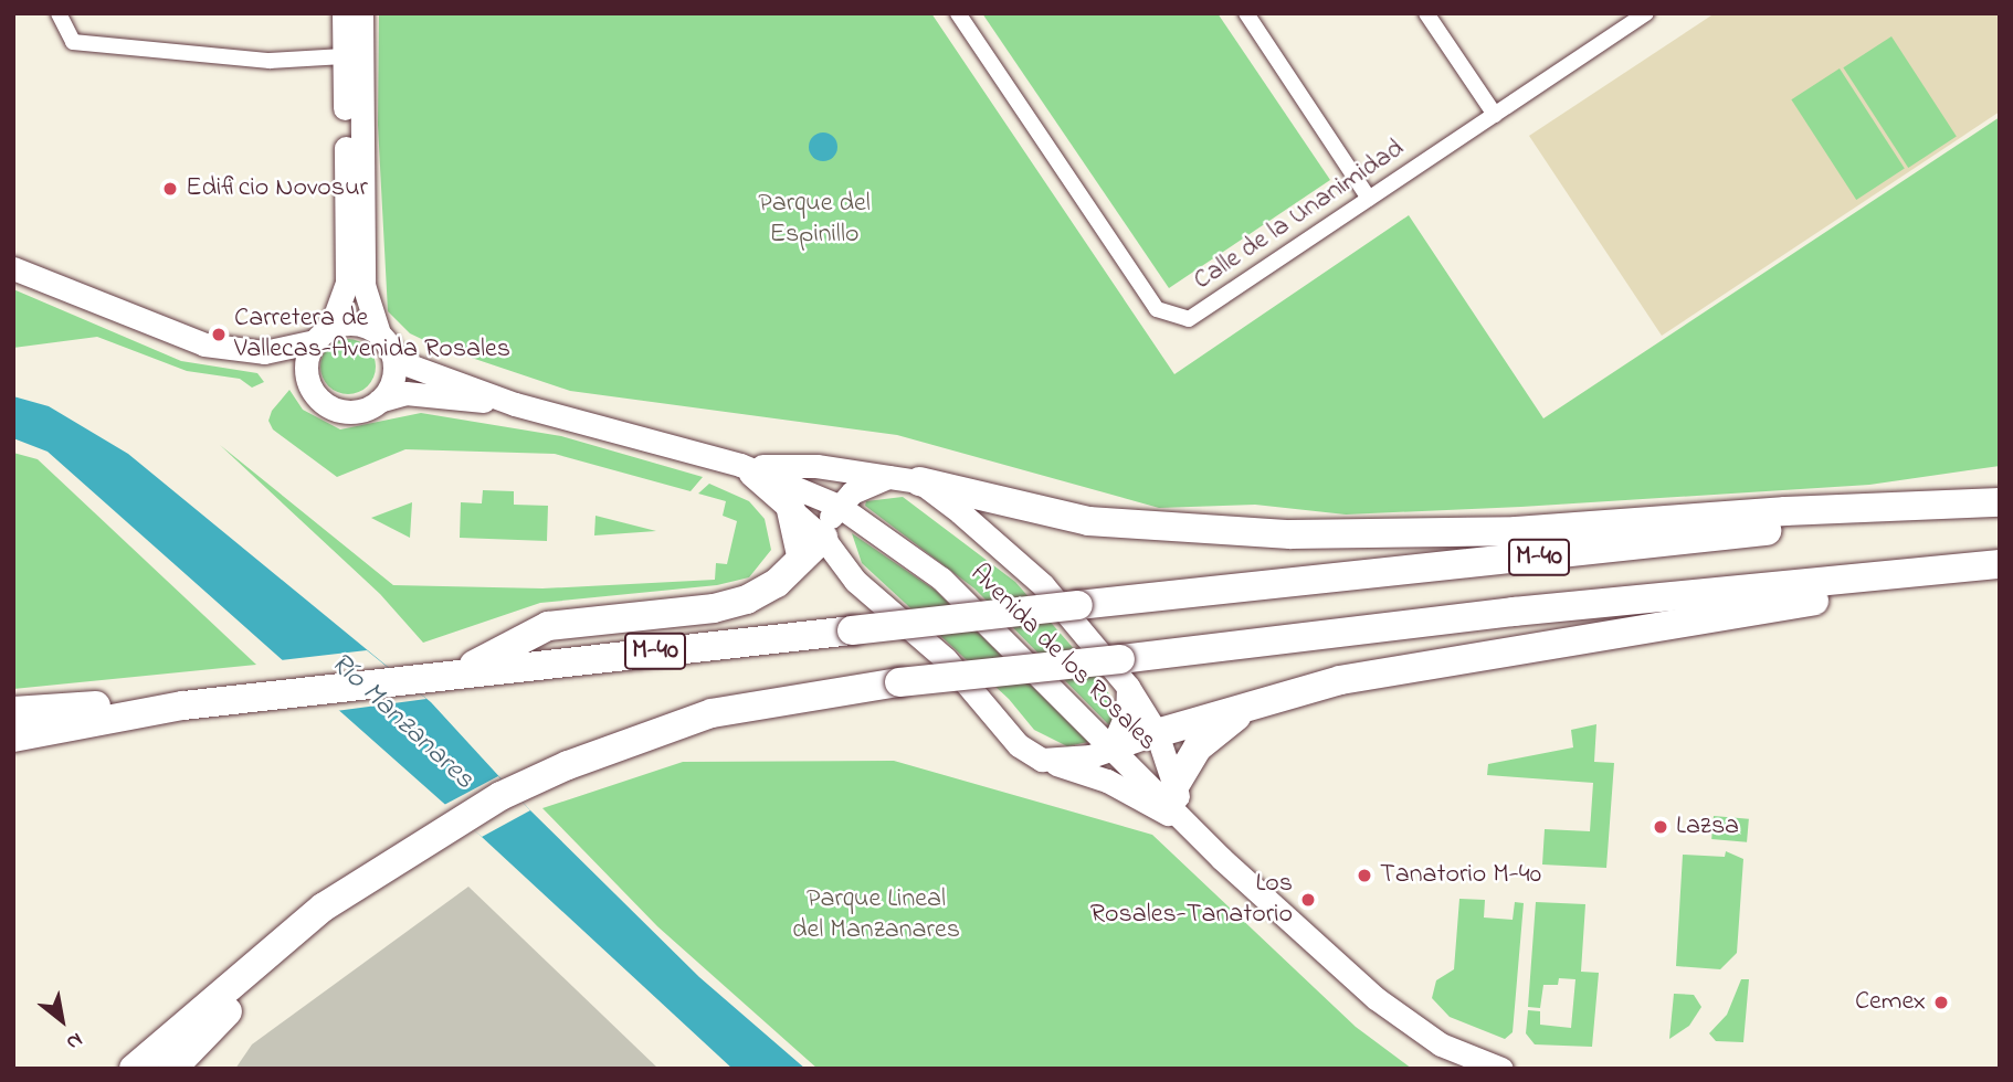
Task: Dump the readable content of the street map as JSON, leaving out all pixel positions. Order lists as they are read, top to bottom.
{
  "streets": {
    "highway": ["M-40"],
    "main road": ["Avenida de los Rosales"],
    "street": ["Calle de la Unanimidad"]
  },
  "water": ["Río Manzanares"],
  "parks": ["Parque del Espinillo", "Parque Lineal del Manzanares"],
  "places": [
    "Edificio Novosur",
    "Carretera de Vallecas-Avenida Rosales",
    "Lazsa",
    "Tanatorio M-40",
    "Los Rosales-Tanatorio",
    "Cemex"
  ],
  "north": "bottom right"
}
